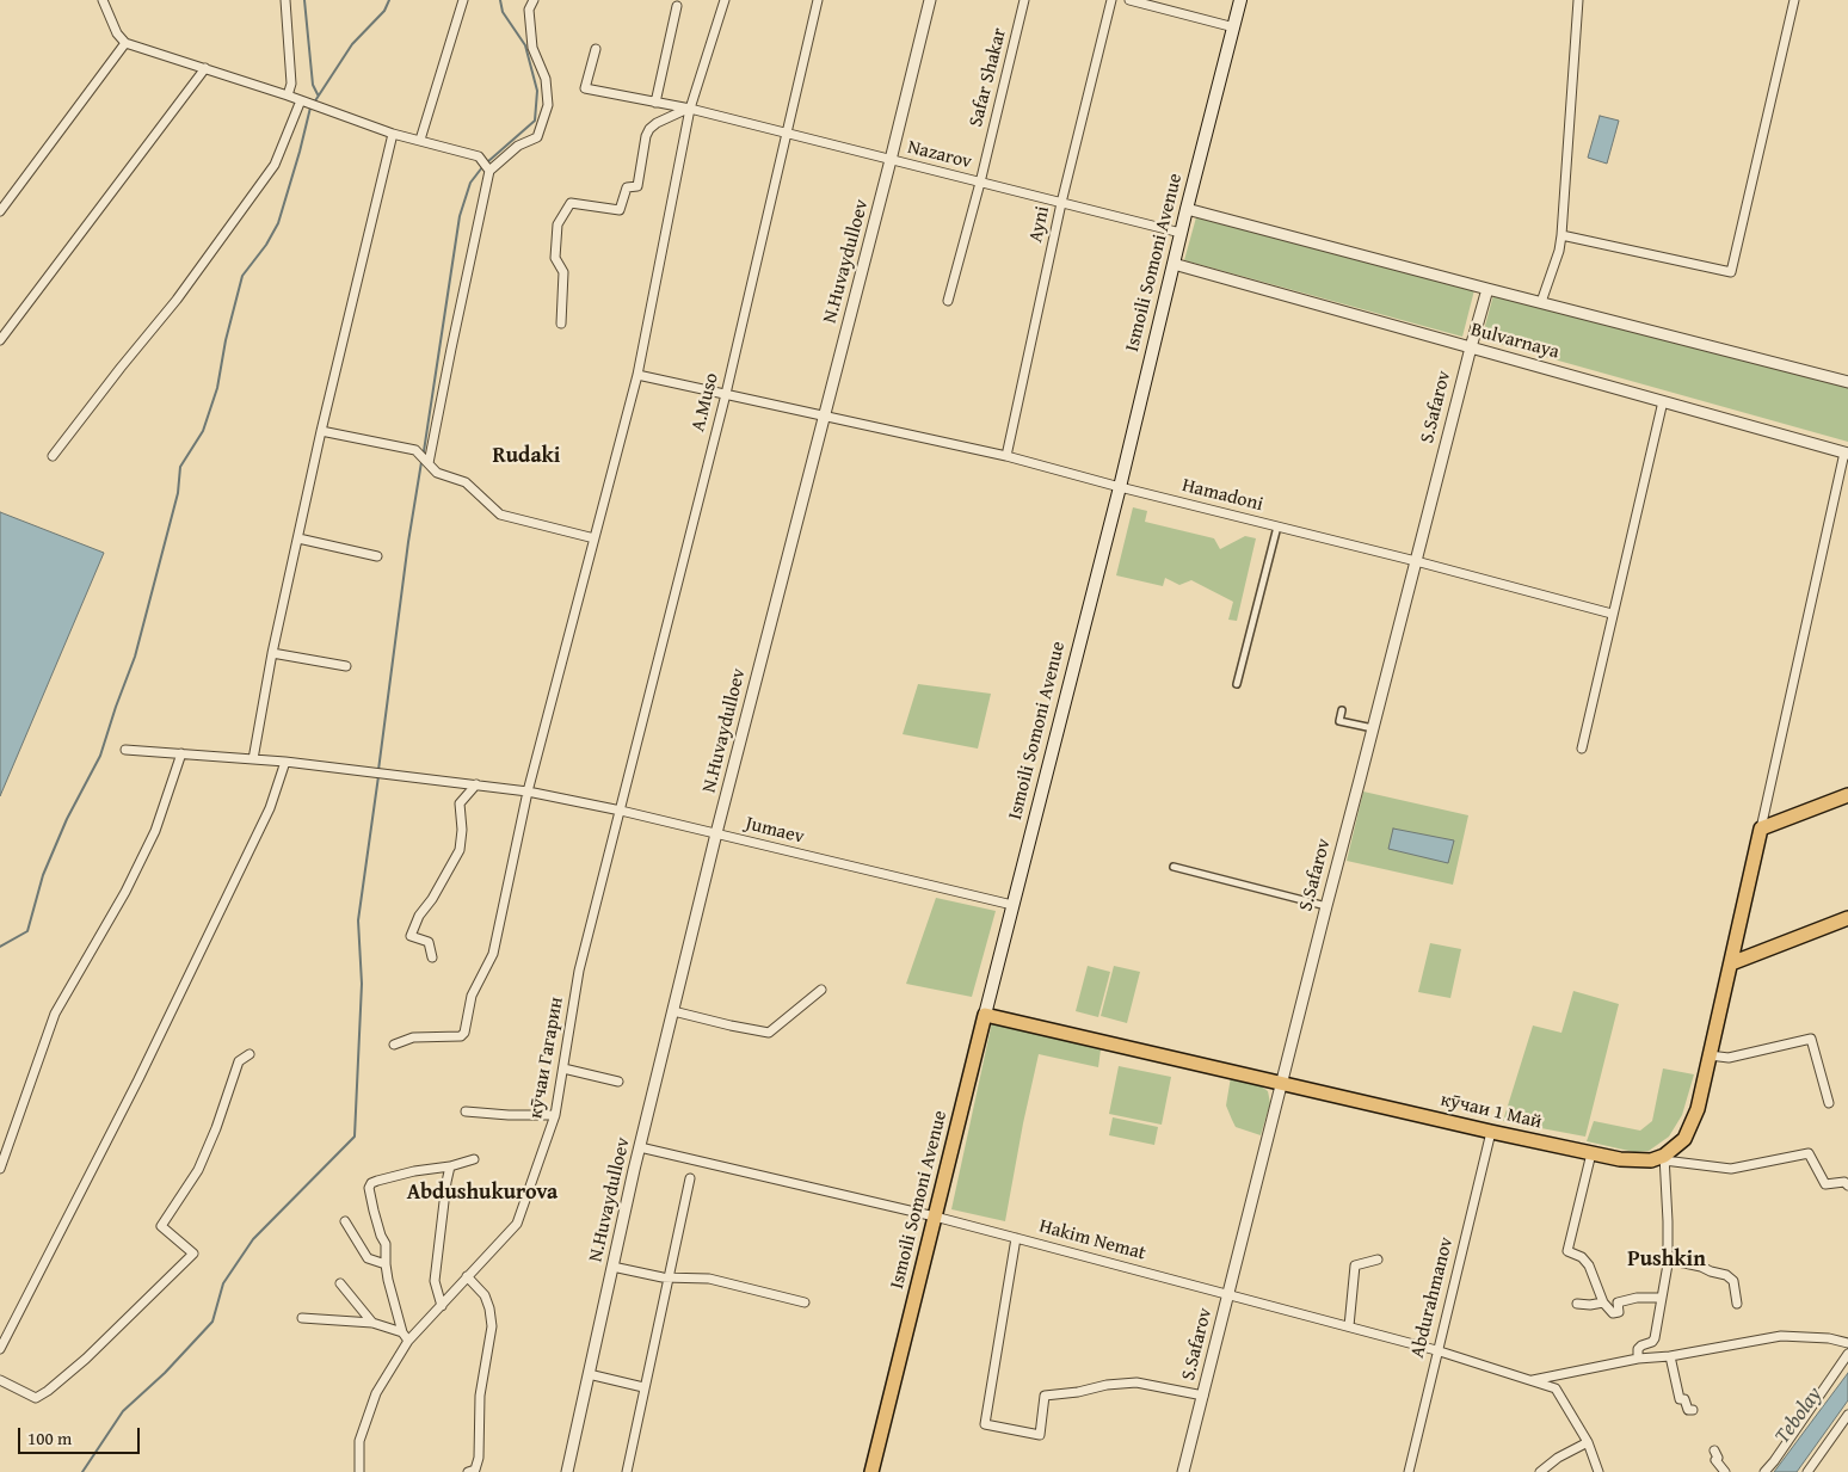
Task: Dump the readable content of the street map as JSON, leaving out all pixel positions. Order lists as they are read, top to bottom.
{
  "streets": {
    "main road": ["Ismoili Somoni Avenue", "кӯчаи 1 Май"],
    "street": [
      "Safar Shakar",
      "Nazarov",
      "Ayni",
      "N.Huvaydulloev",
      "Bulvarnaya",
      "A.Muso",
      "S.Safarov",
      "Hamadoni",
      "Jumaev",
      "кӯчаи Гагарин",
      "Hakim Nemat",
      "Abdurahmanov"
    ]
  },
  "crossings": [
    ["Safar Shakar", "Nazarov"],
    ["Nazarov", "Ayni"],
    ["Nazarov", "N.Huvaydulloev"],
    ["Nazarov", "Ismoili Somoni Avenue"],
    ["Nazarov", "A.Muso"],
    ["Ayni", "Hamadoni"],
    ["N.Huvaydulloev", "Hamadoni"],
    ["N.Huvaydulloev", "Jumaev"],
    ["N.Huvaydulloev", "Hakim Nemat"],
    ["Ismoili Somoni Avenue", "Bulvarnaya"],
    ["Ismoili Somoni Avenue", "Hamadoni"],
    ["Ismoili Somoni Avenue", "Jumaev"],
    ["Ismoili Somoni Avenue", "кӯчаи 1 Май"],
    ["Ismoili Somoni Avenue", "Hakim Nemat"],
    ["Bulvarnaya", "S.Safarov"],
    ["A.Muso", "Hamadoni"],
    ["A.Muso", "Jumaev"],
    ["A.Muso", "кӯчаи Гагарин"],
    ["S.Safarov", "Hamadoni"],
    ["S.Safarov", "кӯчаи 1 Май"],
    ["S.Safarov", "Hakim Nemat"],
    ["Jumaev", "кӯчаи Гагарин"],
    ["кӯчаи 1 Май", "Abdurahmanov"],
    ["Hakim Nemat", "Abdurahmanov"]
  ],
  "districts": ["Rudaki", "Abdushukurova", "Pushkin"],
  "water": ["Tebolay"],
  "scale_bar": "100 m"
}
